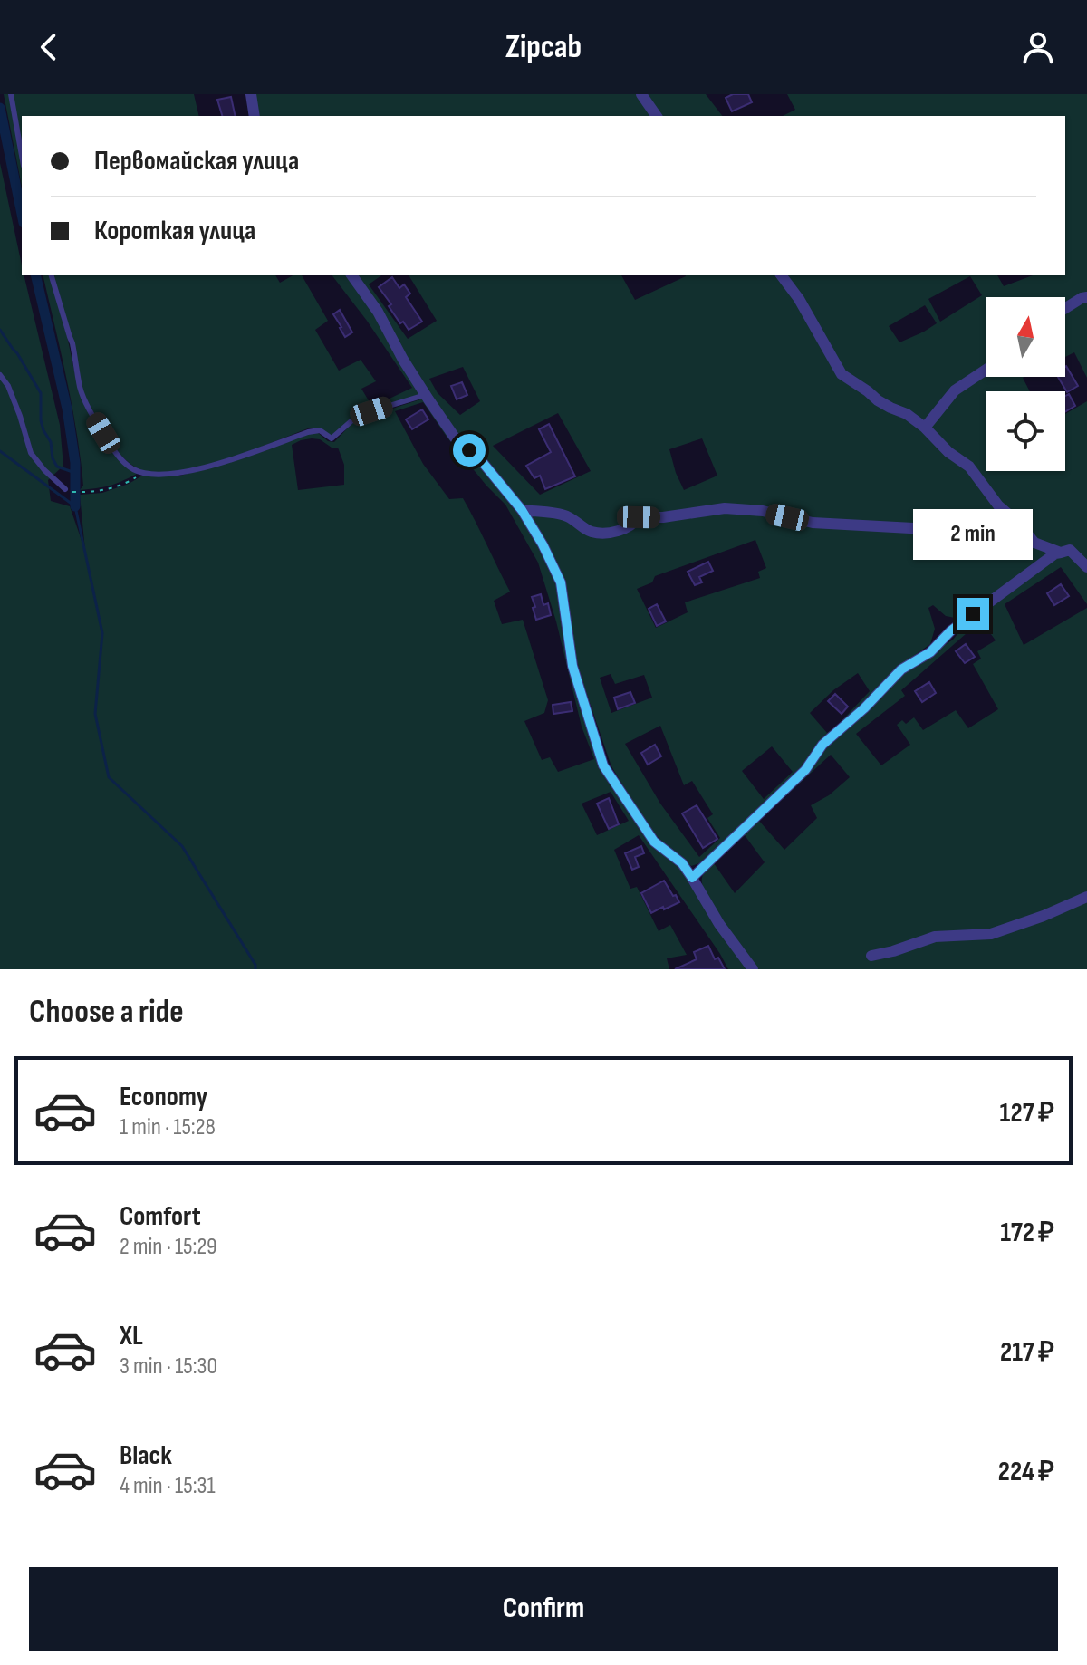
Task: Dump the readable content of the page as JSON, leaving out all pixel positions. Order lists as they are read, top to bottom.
{
  "north": "top",
  "page": {
    "header": "Zipcab",
    "banner": ["Первомайская улица", "Короткая улица"],
    "bubble": "2 min",
    "heading": "Choose a ride",
    "list": [
      {
        "name": "Economy",
        "note": "1 min · 15:28",
        "value": "127 ₽"
      },
      {
        "name": "Comfort",
        "note": "2 min · 15:29",
        "value": "172 ₽"
      },
      {
        "name": "XL",
        "note": "3 min · 15:30",
        "value": "217 ₽"
      },
      {
        "name": "Black",
        "note": "4 min · 15:31",
        "value": "224 ₽"
      }
    ],
    "buttons": "Confirm"
  }
}
